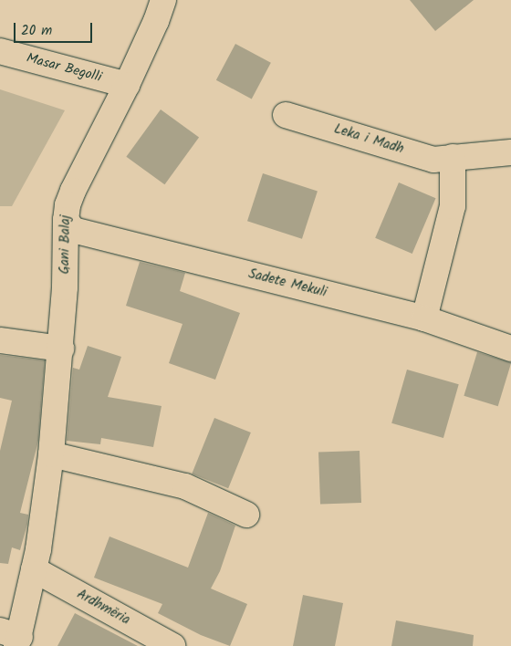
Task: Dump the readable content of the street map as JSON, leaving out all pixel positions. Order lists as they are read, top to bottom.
{
  "streets": {
    "street": [
      "Masar Begolli",
      "Leka i Madh",
      "Gani Balaj",
      "Sadete Mekuli",
      "Ardhmëria"
    ]
  },
  "crossings": [
    ["Masar Begolli", "Gani Balaj"],
    ["Gani Balaj", "Sadete Mekuli"],
    ["Gani Balaj", "Ardhmëria"]
  ],
  "scale_bar": "20 m"
}
